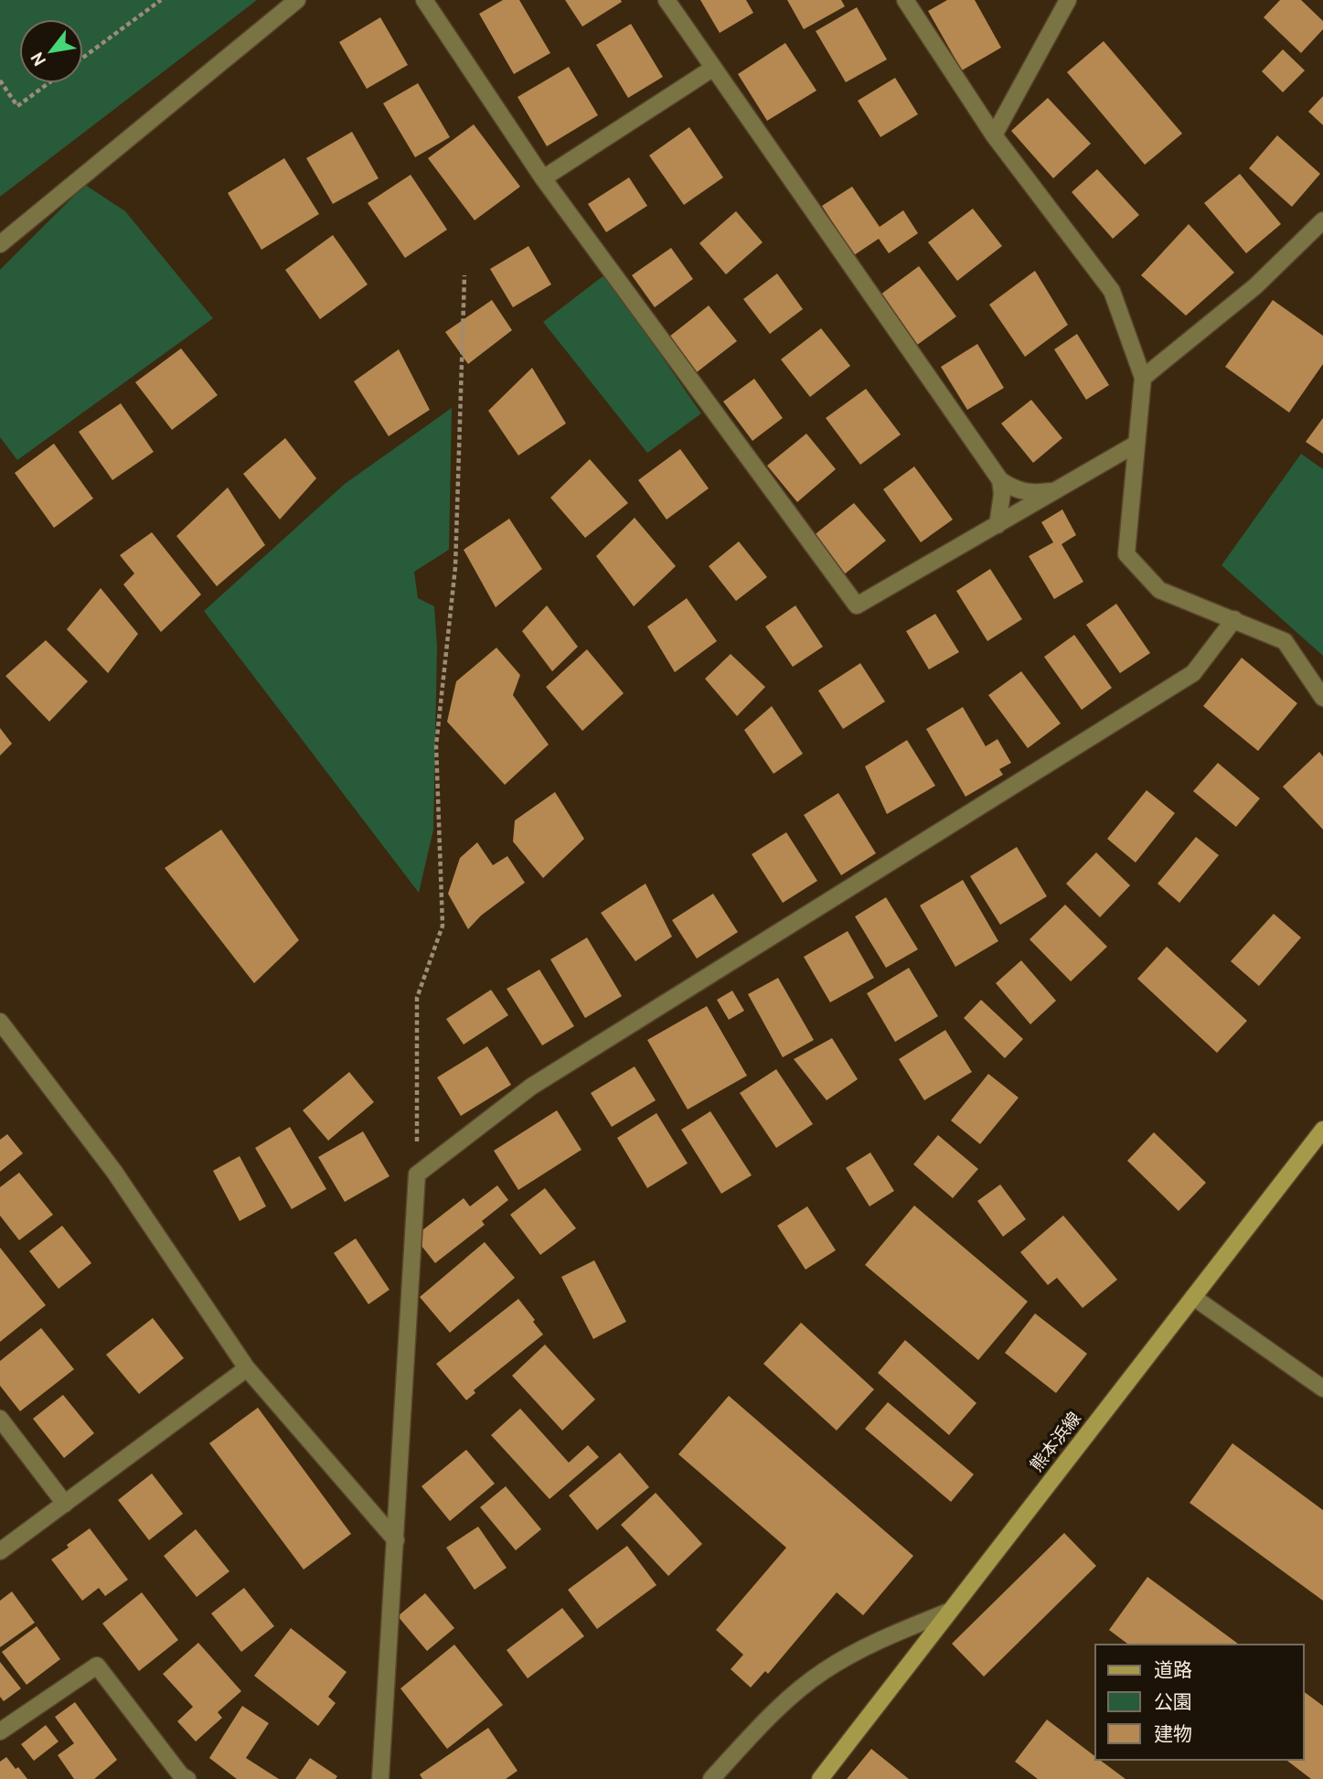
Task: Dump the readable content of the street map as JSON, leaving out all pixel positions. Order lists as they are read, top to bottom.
{
  "streets": {
    "main road": ["熊本浜線"]
  },
  "legend": ["道路", "公園", "建物"],
  "north": "bottom left"
}
